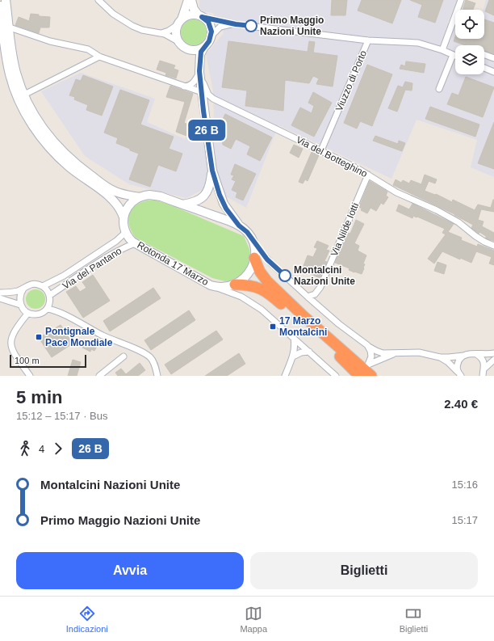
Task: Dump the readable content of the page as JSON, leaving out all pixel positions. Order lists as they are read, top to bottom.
{
  "streets": {
    "main road": ["Rotonda 17 Marzo"],
    "street": [
      "Viuzzo di Porto",
      "Via del Botteghino",
      "Via Nilde Iotti",
      "Via del Pantano"
    ]
  },
  "crossings": [
    ["Viuzzo di Porto", "Via del Botteghino"],
    ["Via del Botteghino", "Via Nilde Iotti"],
    ["Rotonda 17 Marzo", "Via del Pantano"]
  ],
  "places": {
    "other": ["Primo Maggio Nazioni Unite", "Montalcini Nazioni Unite"],
    "transit": ["17 Marzo Montalcini", "Pontignale Pace Mondiale"]
  },
  "scale_bar": "100 m",
  "page": {
    "on_map": "26 B",
    "scale": "100 m",
    "heading": ["5 min", "15:12 – 15:17 · Bus", "2.40 €"],
    "legs": ["4", "26 B"],
    "list": [
      {
        "name": "Montalcini Nazioni Unite",
        "value": "15:16"
      },
      {
        "name": "Primo Maggio Nazioni Unite",
        "value": "15:17"
      }
    ],
    "buttons": ["Avvia", "Biglietti"],
    "tabs": ["Indicazioni", "Mappa", "Biglietti"]
  }
}
